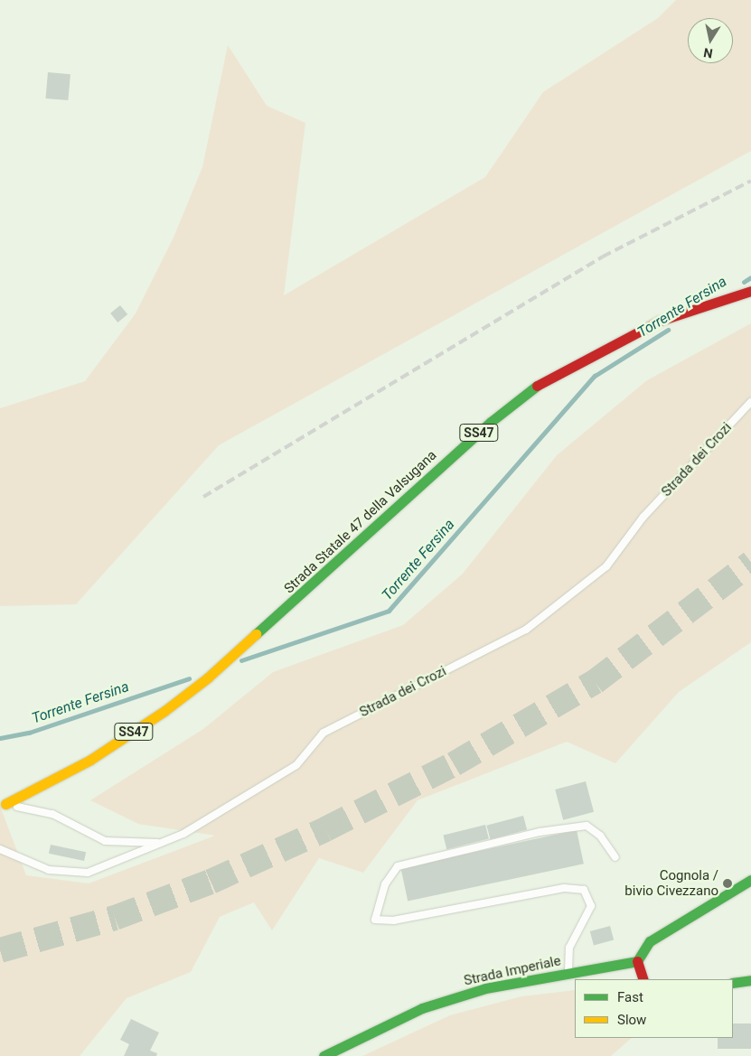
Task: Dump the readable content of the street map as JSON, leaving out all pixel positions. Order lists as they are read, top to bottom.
{
  "streets": {
    "main road": ["SS47", "Strada Statale 47 della Valsugana", "Strada Imperiale"],
    "lane": ["Strada dei Crozi"]
  },
  "water": ["Torrente Fersina"],
  "places": ["Cognola / bivio Civezzano"],
  "legend": ["Fast", "Slow"],
  "north": "bottom"
}
